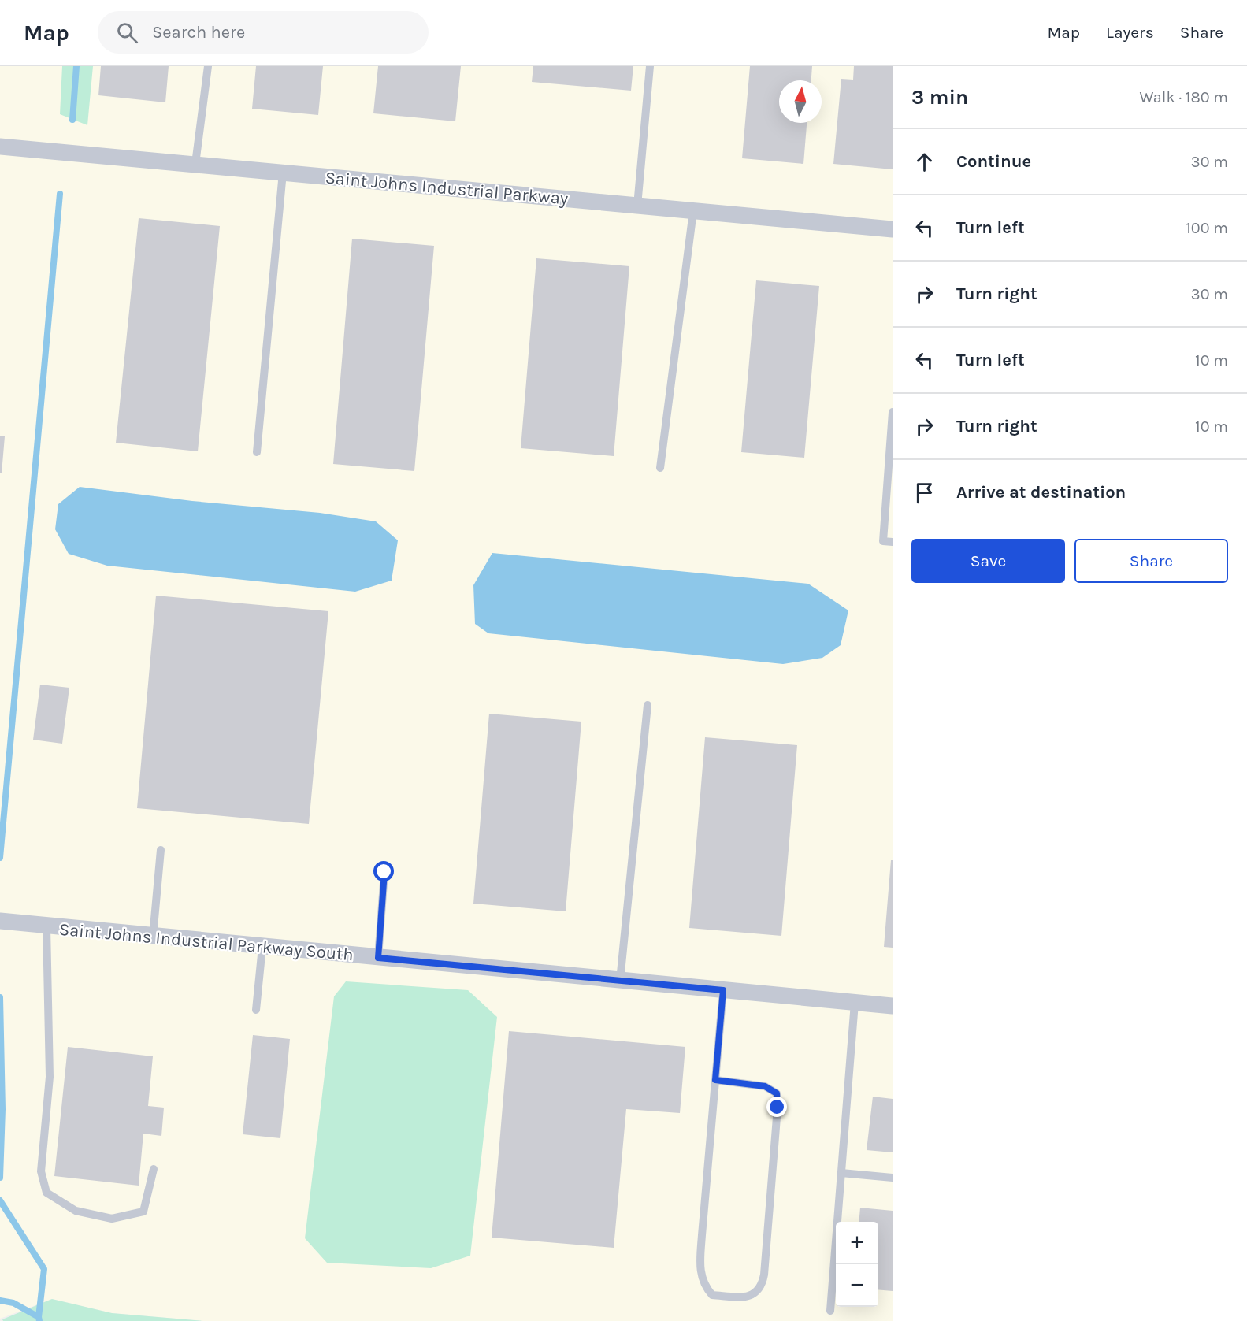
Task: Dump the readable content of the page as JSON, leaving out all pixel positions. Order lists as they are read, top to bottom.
{
  "streets": {
    "street": ["Saint Johns Industrial Parkway", "Saint Johns Industrial Parkway South"]
  },
  "north": "top",
  "page": {
    "header": "Map",
    "search": "Search here",
    "nav": ["Map", "Layers", "Share"],
    "heading": ["3 min", "Walk · 180 m"],
    "list": [
      ["Continue", "30 m"],
      ["Turn left", "100 m"],
      ["Turn right", "30 m"],
      ["Turn left", "10 m"],
      ["Turn right", "10 m"],
      "Arrive at destination"
    ],
    "buttons": ["Save", "Share"],
    "map_buttons": ["+", "−"]
  }
}
